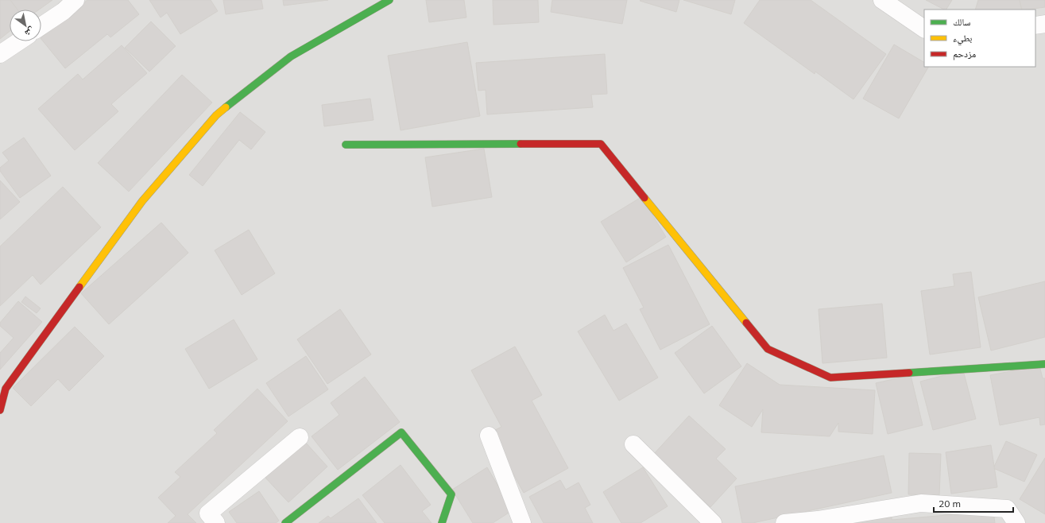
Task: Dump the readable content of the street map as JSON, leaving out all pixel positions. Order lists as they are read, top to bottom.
{
  "legend": ["سالك", "بطيء", "مزدحم"],
  "scale_bar": "20 m",
  "north": "bottom right"
}
